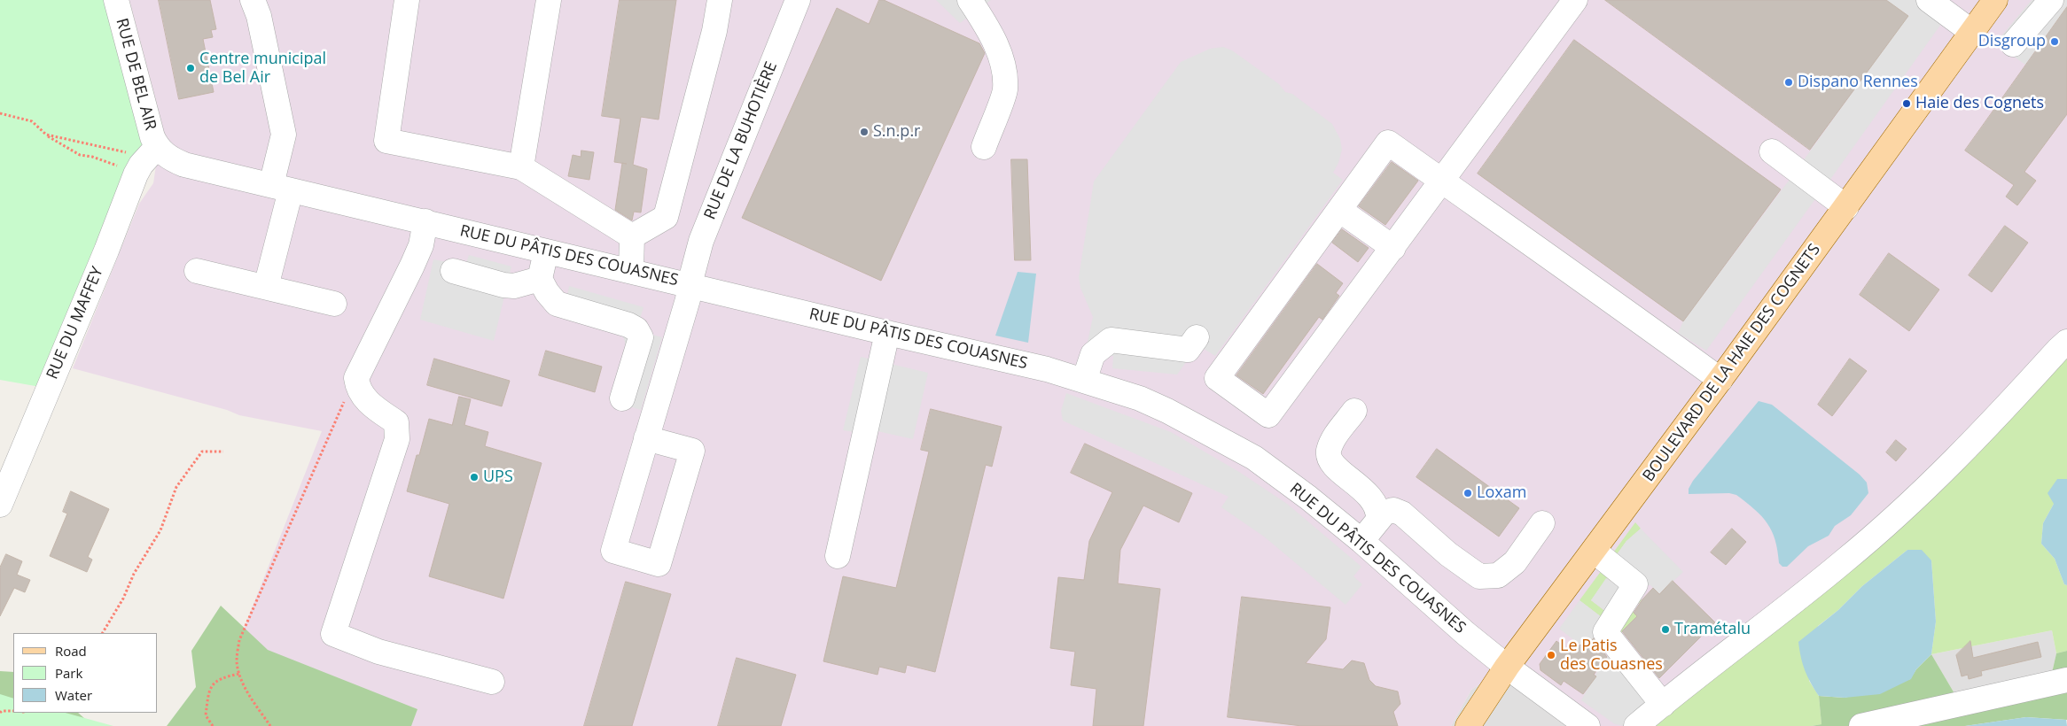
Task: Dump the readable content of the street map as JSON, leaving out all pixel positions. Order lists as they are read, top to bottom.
{
  "streets": {
    "main road": ["BOULEVARD DE LA HAIE DES COGNETS"],
    "street": [
      "RUE DE BEL AIR",
      "RUE DE LA BUHOTIÈRE",
      "RUE DU PÂTIS DES COUASNES",
      "RUE DU MAFFEY"
    ]
  },
  "crossings": [
    ["RUE DE BEL AIR", "RUE DU PÂTIS DES COUASNES"],
    ["RUE DE BEL AIR", "RUE DU MAFFEY"],
    ["RUE DE LA BUHOTIÈRE", "RUE DU PÂTIS DES COUASNES"],
    ["RUE DU PÂTIS DES COUASNES", "RUE DU MAFFEY"],
    ["RUE DU PÂTIS DES COUASNES", "BOULEVARD DE LA HAIE DES COGNETS"]
  ],
  "places": [
    "Disgroup",
    "Centre municipal de Bel Air",
    "Dispano Rennes",
    "Haie des Cognets",
    "S.n.p.r",
    "UPS",
    "Loxam",
    "Tramétalu",
    "Le Patis des Couasnes"
  ],
  "legend": ["Road", "Park", "Water"]
}
